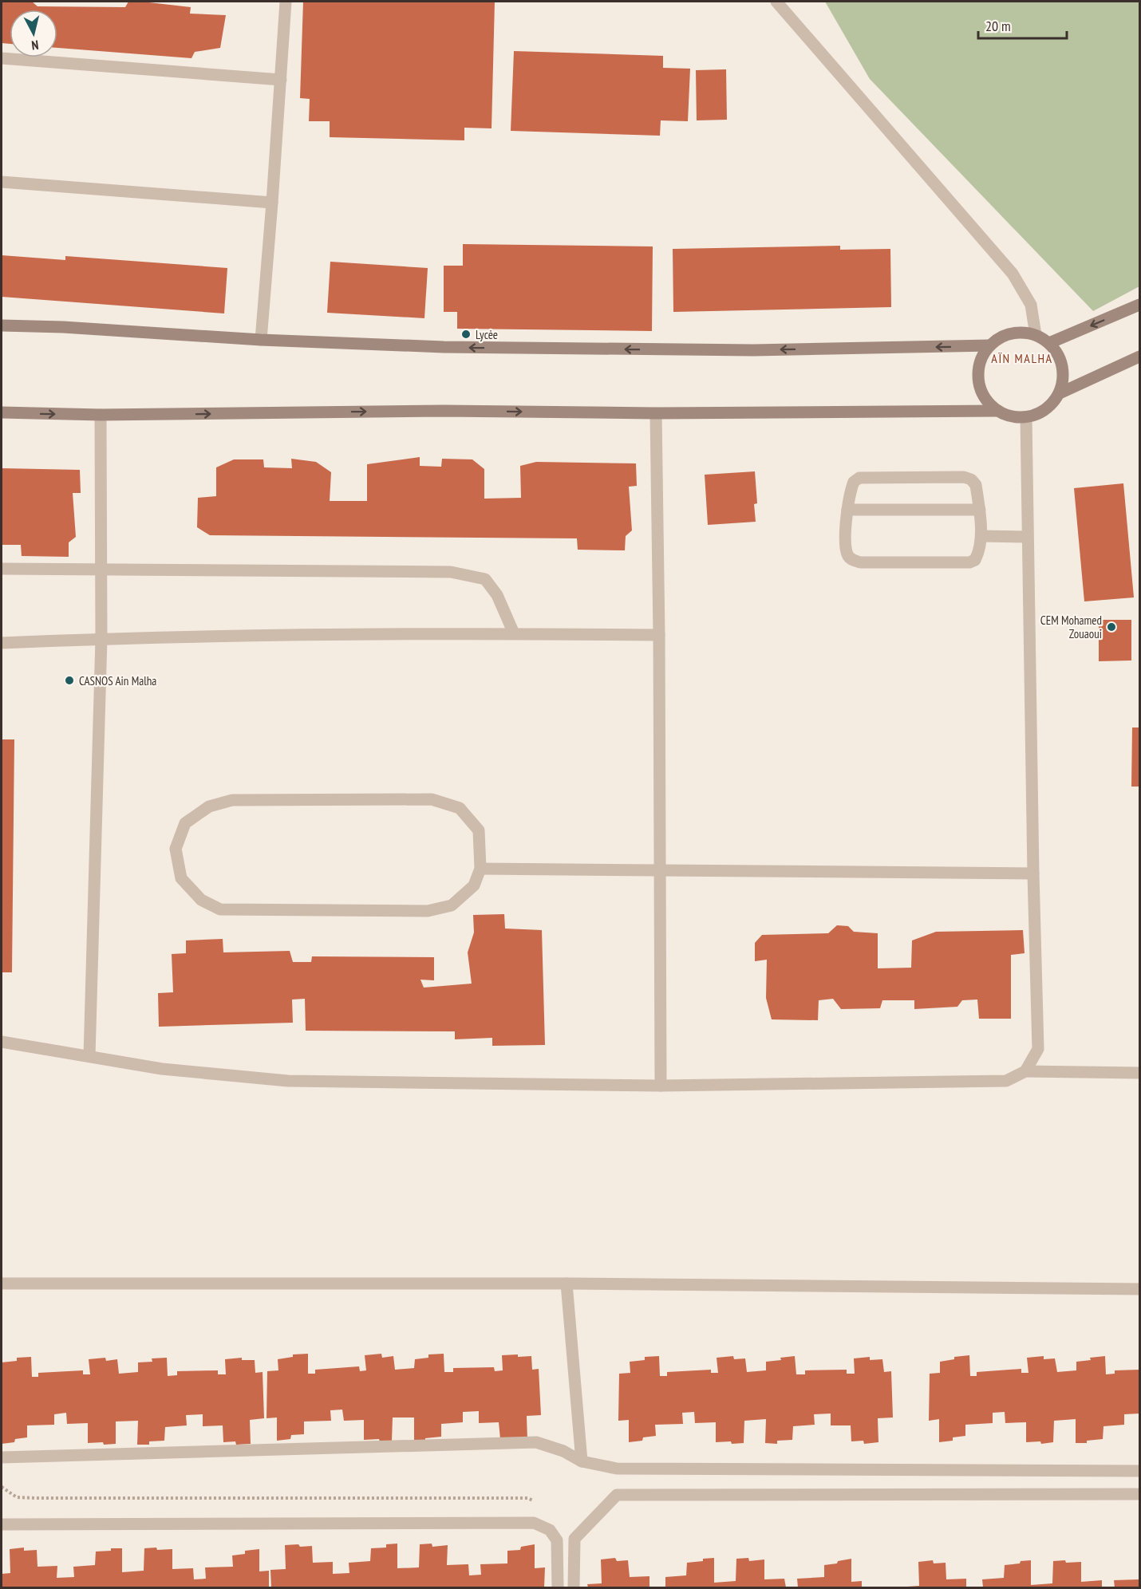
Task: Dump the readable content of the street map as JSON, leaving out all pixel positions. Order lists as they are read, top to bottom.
{
  "districts": ["AÏN MALHA"],
  "places": ["Lycėe", "CEM Mohamed Zouaoui", "CASNOS Ain Malha"],
  "scale_bar": "20 m",
  "north": "bottom"
}
